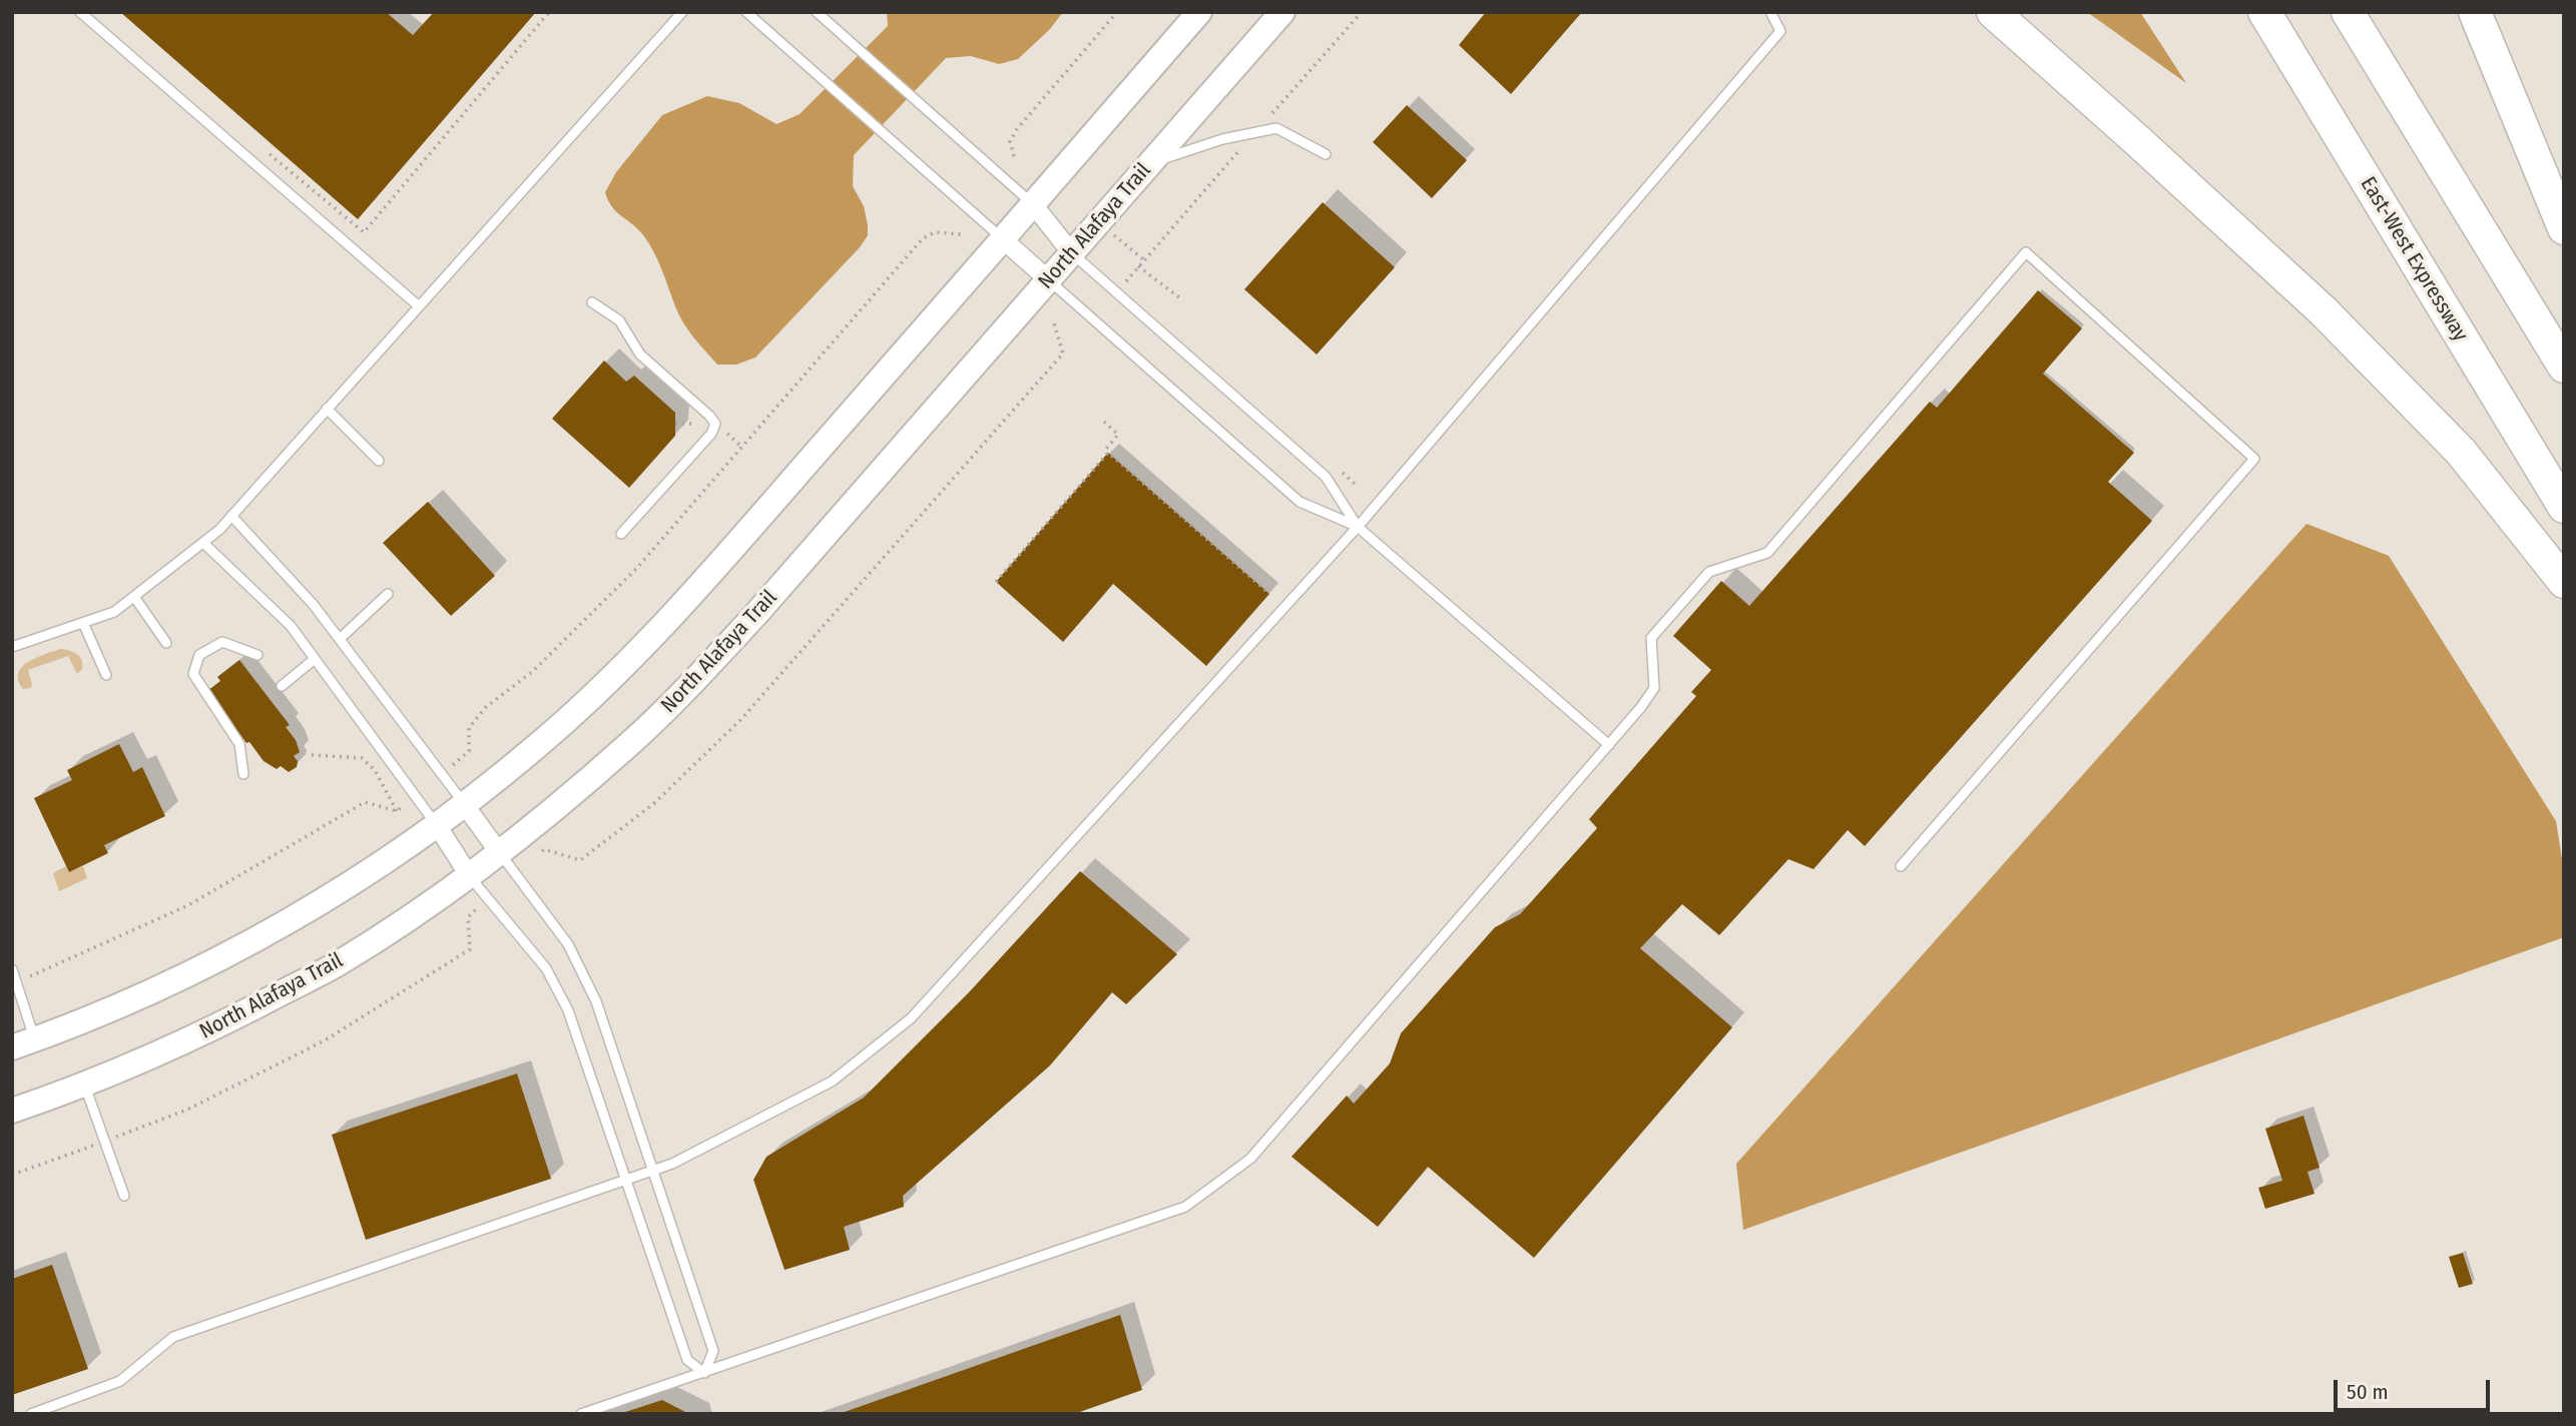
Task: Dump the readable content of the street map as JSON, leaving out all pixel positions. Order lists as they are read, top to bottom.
{
  "streets": {
    "highway": ["East-West Expressway"],
    "main road": ["North Alafaya Trail"]
  },
  "scale_bar": "50 m"
}
